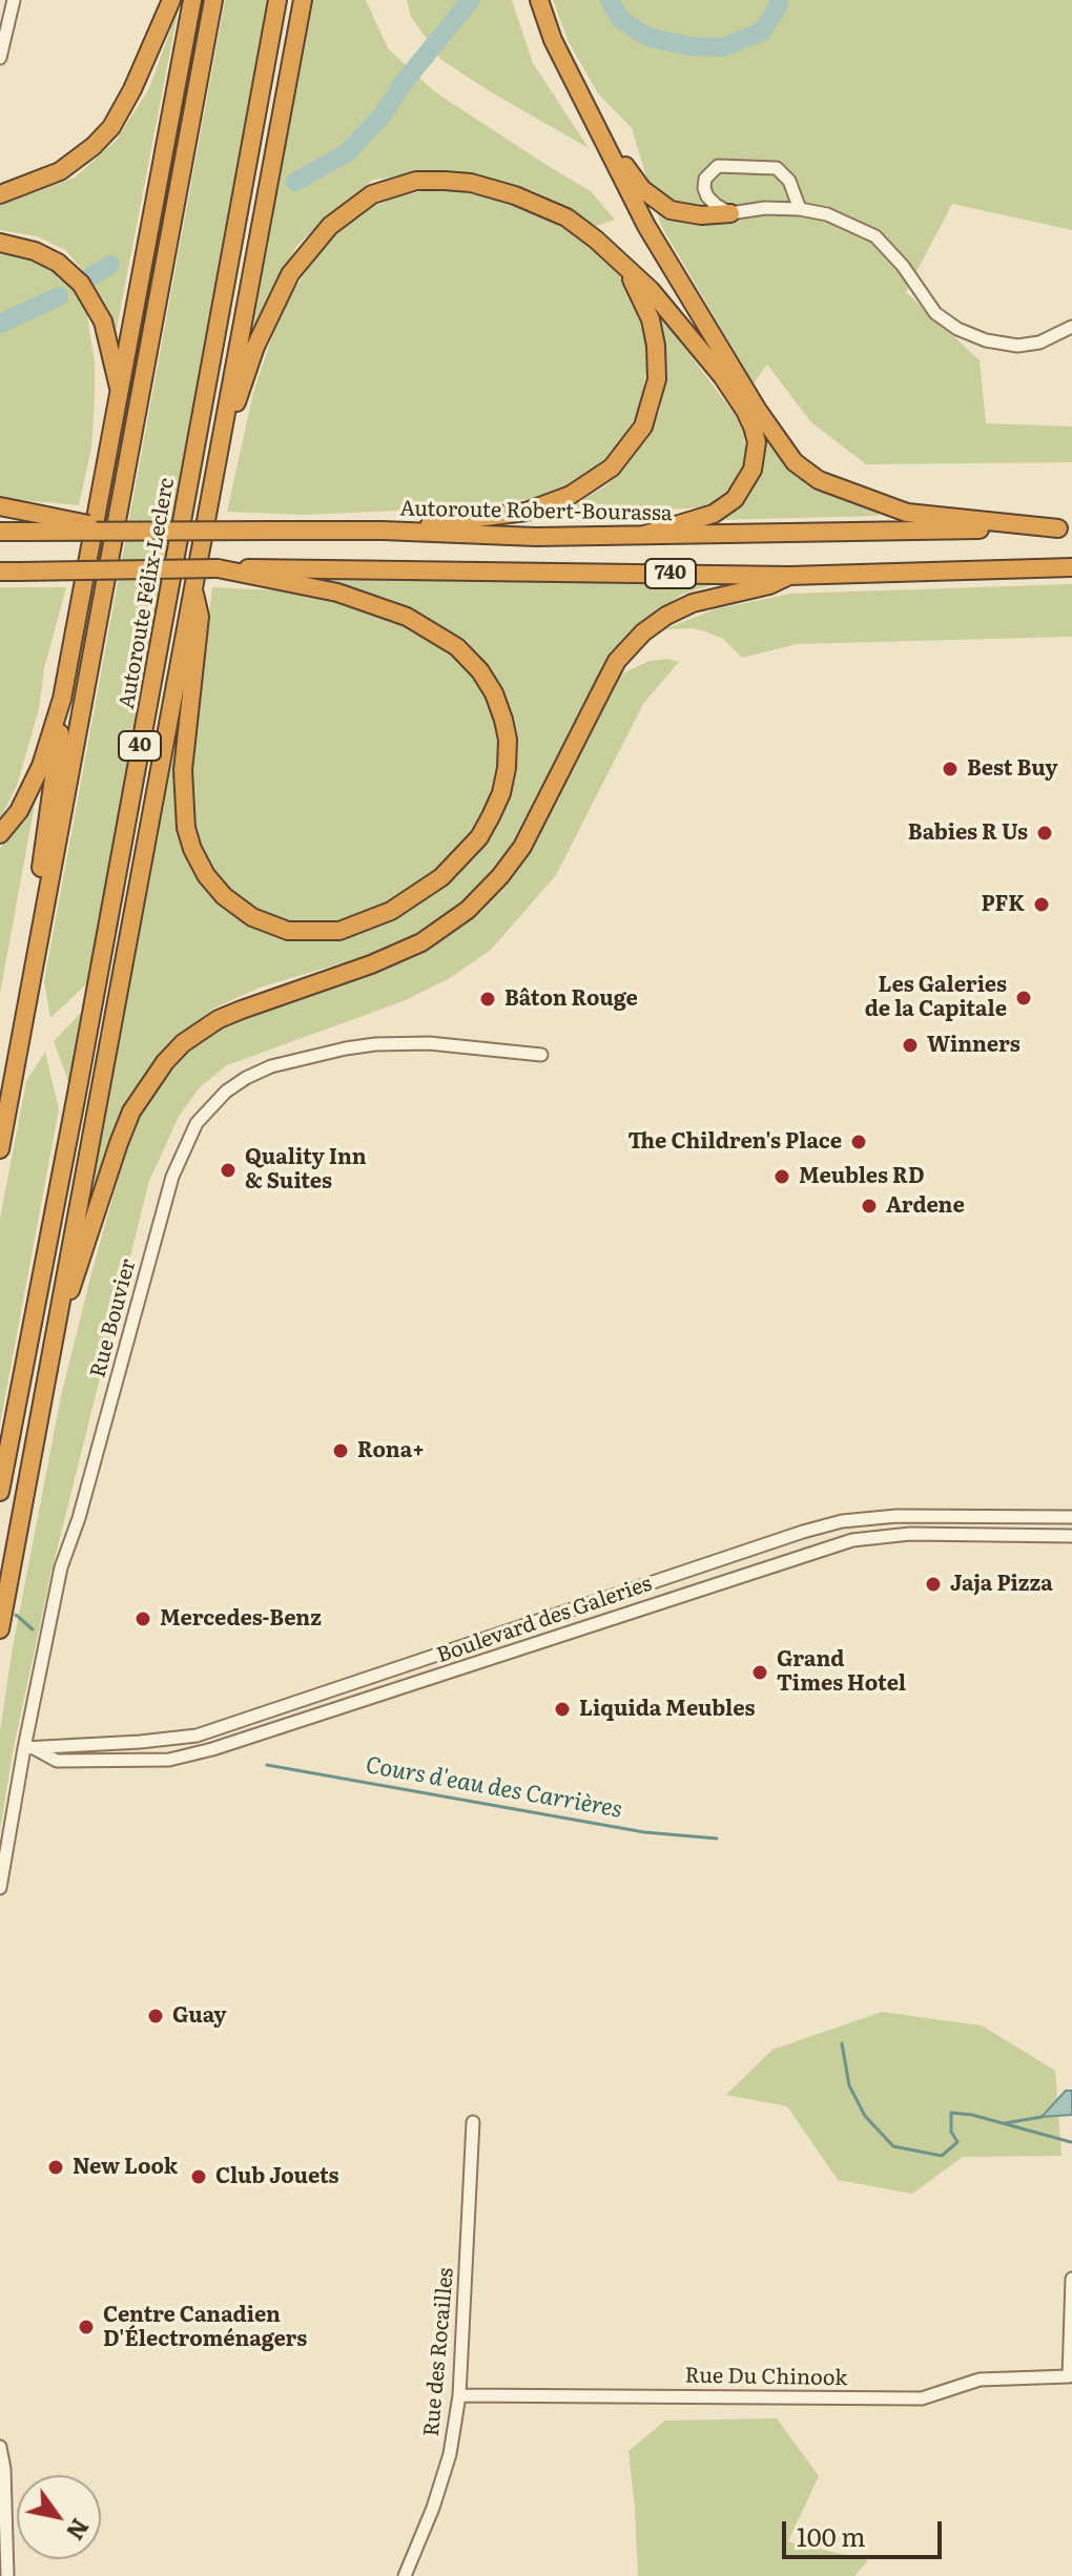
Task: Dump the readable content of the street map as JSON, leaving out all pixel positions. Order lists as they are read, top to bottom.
{
  "streets": {
    "highway": [
      "Autoroute Robert-Bourassa",
      "740",
      "Autoroute Félix-Leclerc",
      "40"
    ],
    "street": [
      "Rue Bouvier",
      "Boulevard des Galeries",
      "Rue des Rocailles",
      "Rue Du Chinook"
    ]
  },
  "crossings": [
    ["Rue Bouvier", "Boulevard des Galeries"],
    ["Rue des Rocailles", "Rue Du Chinook"]
  ],
  "water": ["Cours d'eau des Carrières"],
  "places": [
    "Best Buy",
    "Babies R Us",
    "PFK",
    "Les Galeries de la Capitale",
    "Bâton Rouge",
    "Winners",
    "The Children's Place",
    "Quality Inn & Suites",
    "Meubles RD",
    "Ardene",
    "Rona+",
    "Jaja Pizza",
    "Mercedes-Benz",
    "Grand Times Hotel",
    "Liquida Meubles",
    "Guay",
    "New Look",
    "Club Jouets",
    "Centre Canadien D'Électroménagers"
  ],
  "scale_bar": "100 m",
  "north": "bottom right"
}
